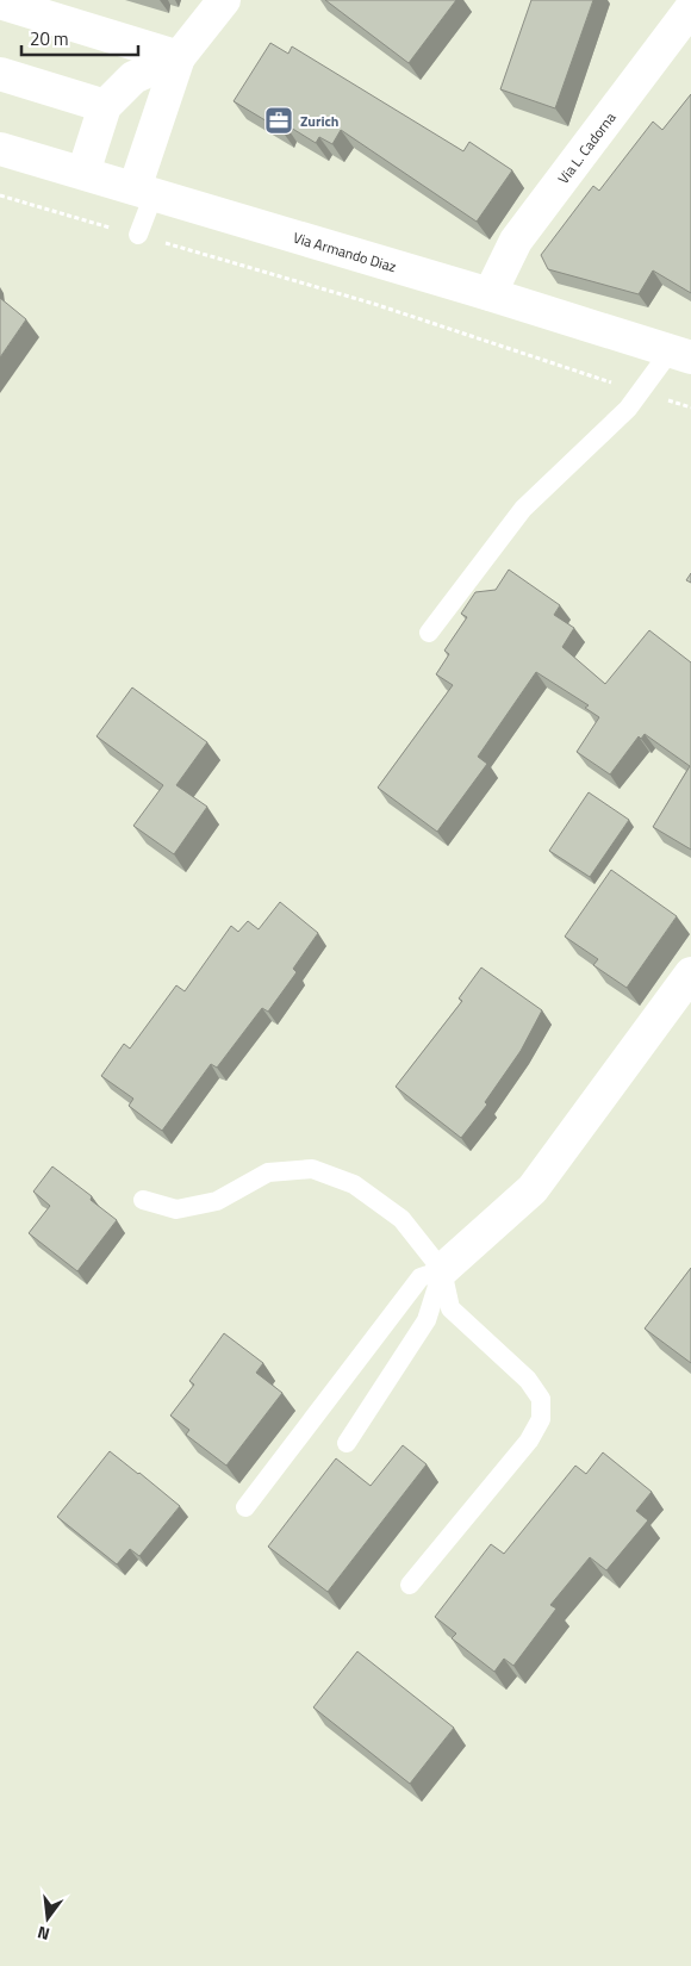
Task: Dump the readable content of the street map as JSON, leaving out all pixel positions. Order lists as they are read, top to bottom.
{
  "streets": {
    "street": ["Via L. Cadorna", "Via Armando Diaz"]
  },
  "crossings": [
    ["Via L. Cadorna", "Via Armando Diaz"]
  ],
  "places": {
    "office": ["Zurich"]
  },
  "scale_bar": "20 m",
  "north": "bottom"
}
